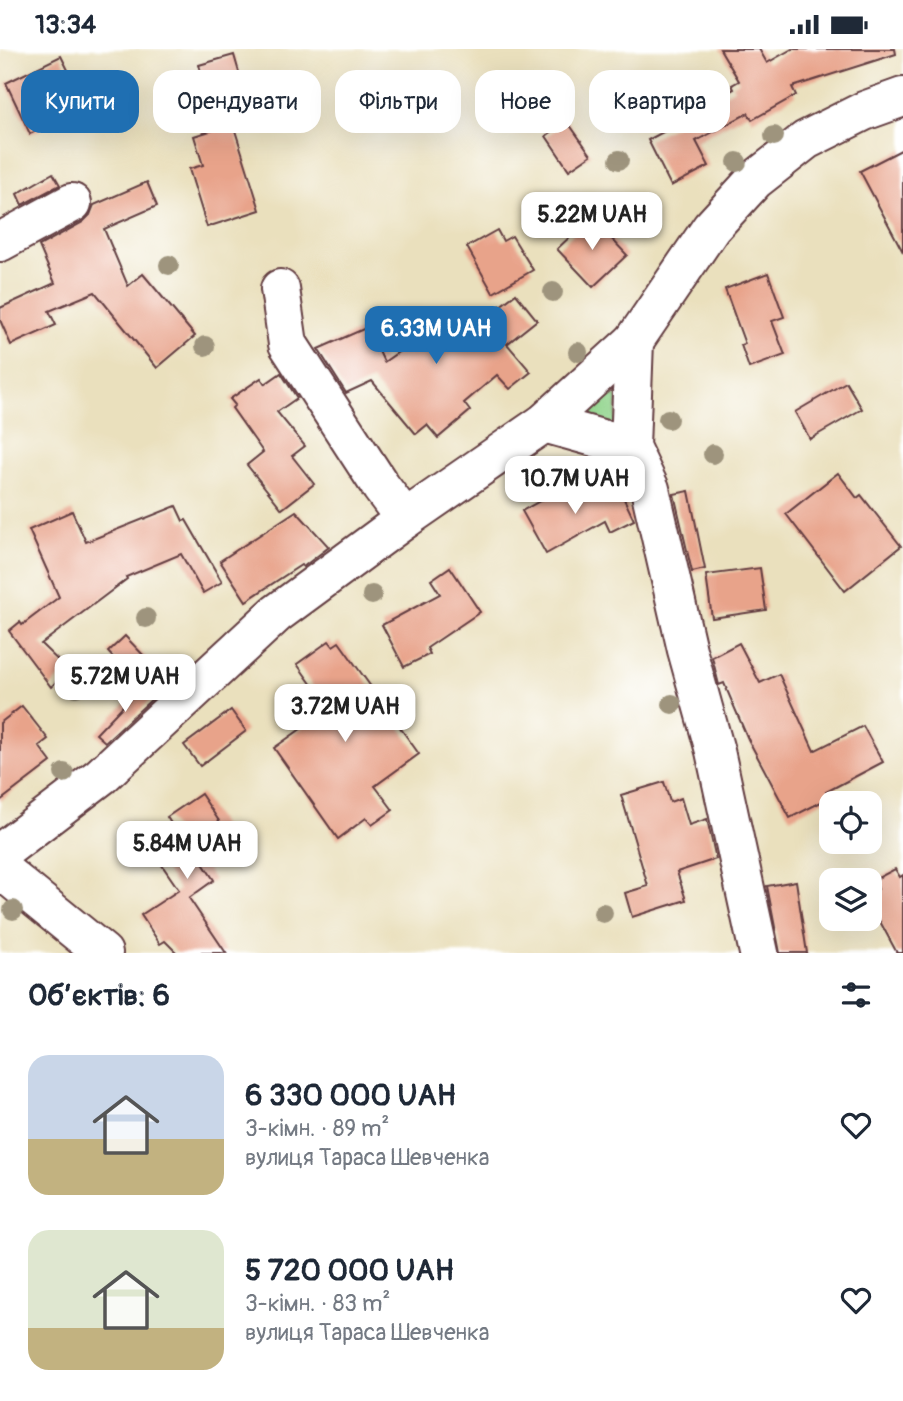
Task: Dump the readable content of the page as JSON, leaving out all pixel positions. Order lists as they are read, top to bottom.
{
  "page": {
    "status": "13:34",
    "chip": [
      "Купити",
      "Орендувати",
      "Фільтри",
      "Нове",
      "Квартира"
    ],
    "price": [
      "5.22M UAH",
      "6.33M UAH",
      "10.7M UAH",
      "5.72M UAH",
      "3.72M UAH",
      "5.84M UAH"
    ],
    "heading": "Об’єктів: 6",
    "list": [
      {
        "name": "6 330 000 UAH",
        "note": "3-кімн. · 89 m² · вулиця Тараса Шевченка"
      },
      {
        "name": "5 720 000 UAH",
        "note": "3-кімн. · 83 m² · вулиця Тараса Шевченка"
      }
    ]
  }
}
